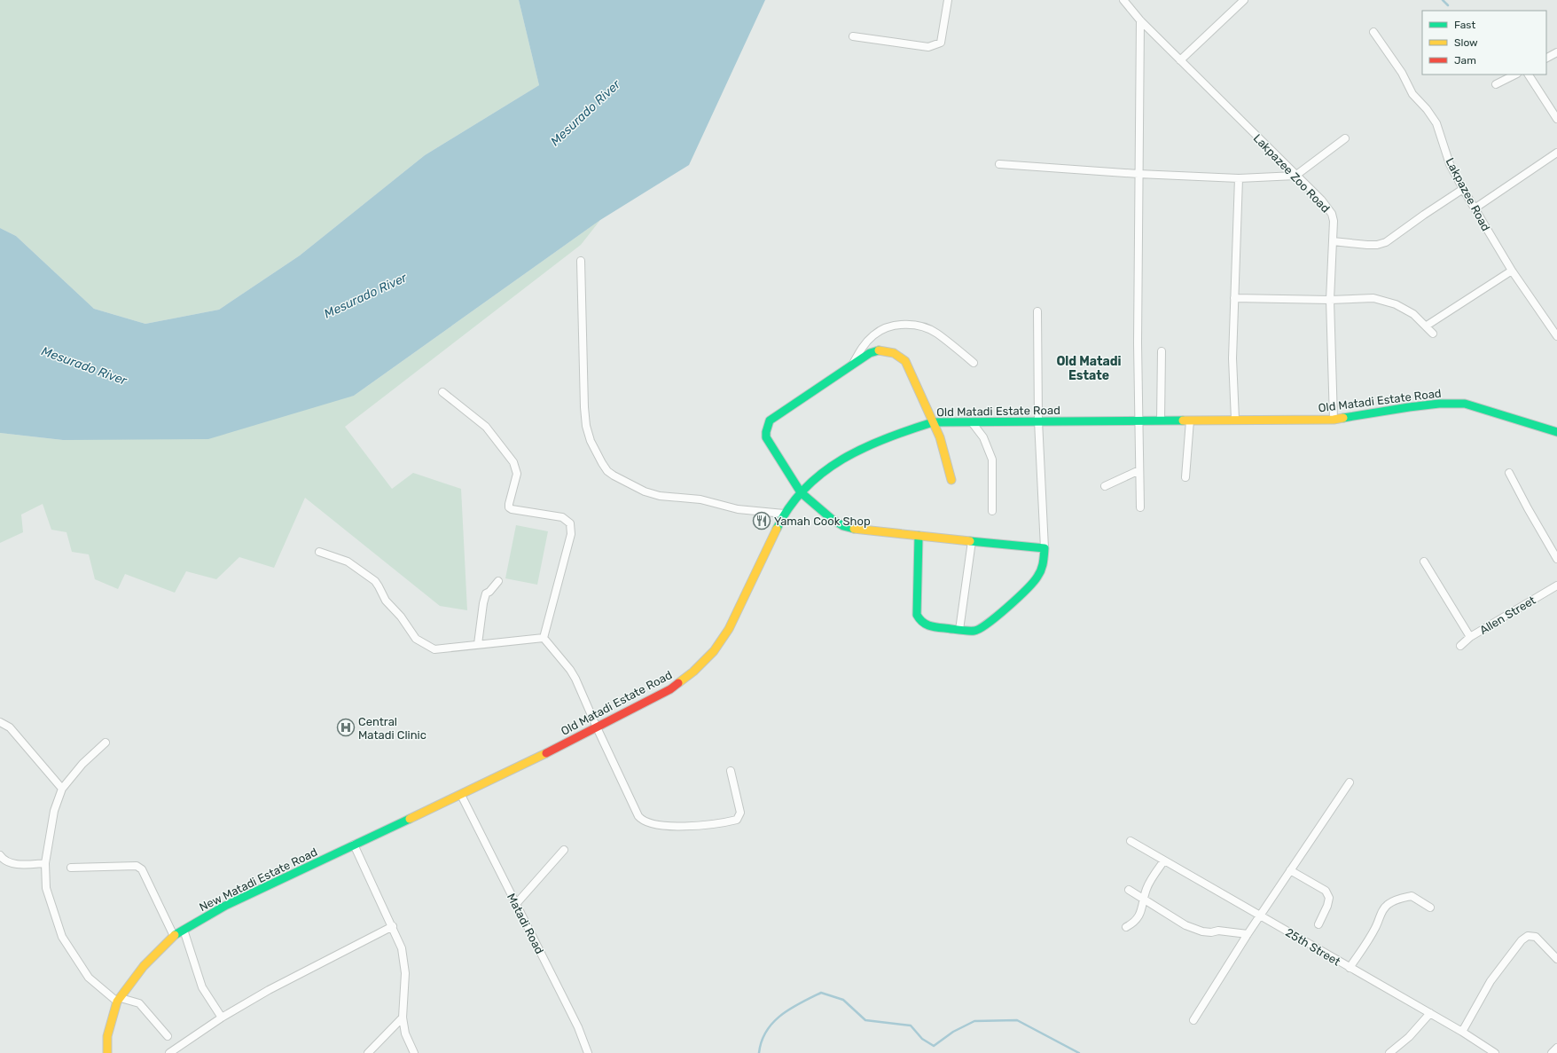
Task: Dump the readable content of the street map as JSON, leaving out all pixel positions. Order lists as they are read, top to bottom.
{
  "streets": {
    "street": [
      "Lakpazee Zoo Road",
      "Lakpazee Road",
      "Old Matadi Estate Road",
      "Allen Street",
      "New Matadi Estate Road",
      "Matadi Road",
      "25th Street"
    ]
  },
  "crossings": [
    ["Lakpazee Zoo Road", "Old Matadi Estate Road"],
    ["Old Matadi Estate Road", "New Matadi Estate Road"],
    ["Old Matadi Estate Road", "Matadi Road"],
    ["New Matadi Estate Road", "Matadi Road"]
  ],
  "districts": ["Old Matadi Estate"],
  "water": ["Mesurado River"],
  "places": {
    "restaurant": ["Yamah Cook Shop"],
    "hospital": ["Central Matadi Clinic"]
  },
  "legend": ["Fast", "Slow", "Jam"]
}
